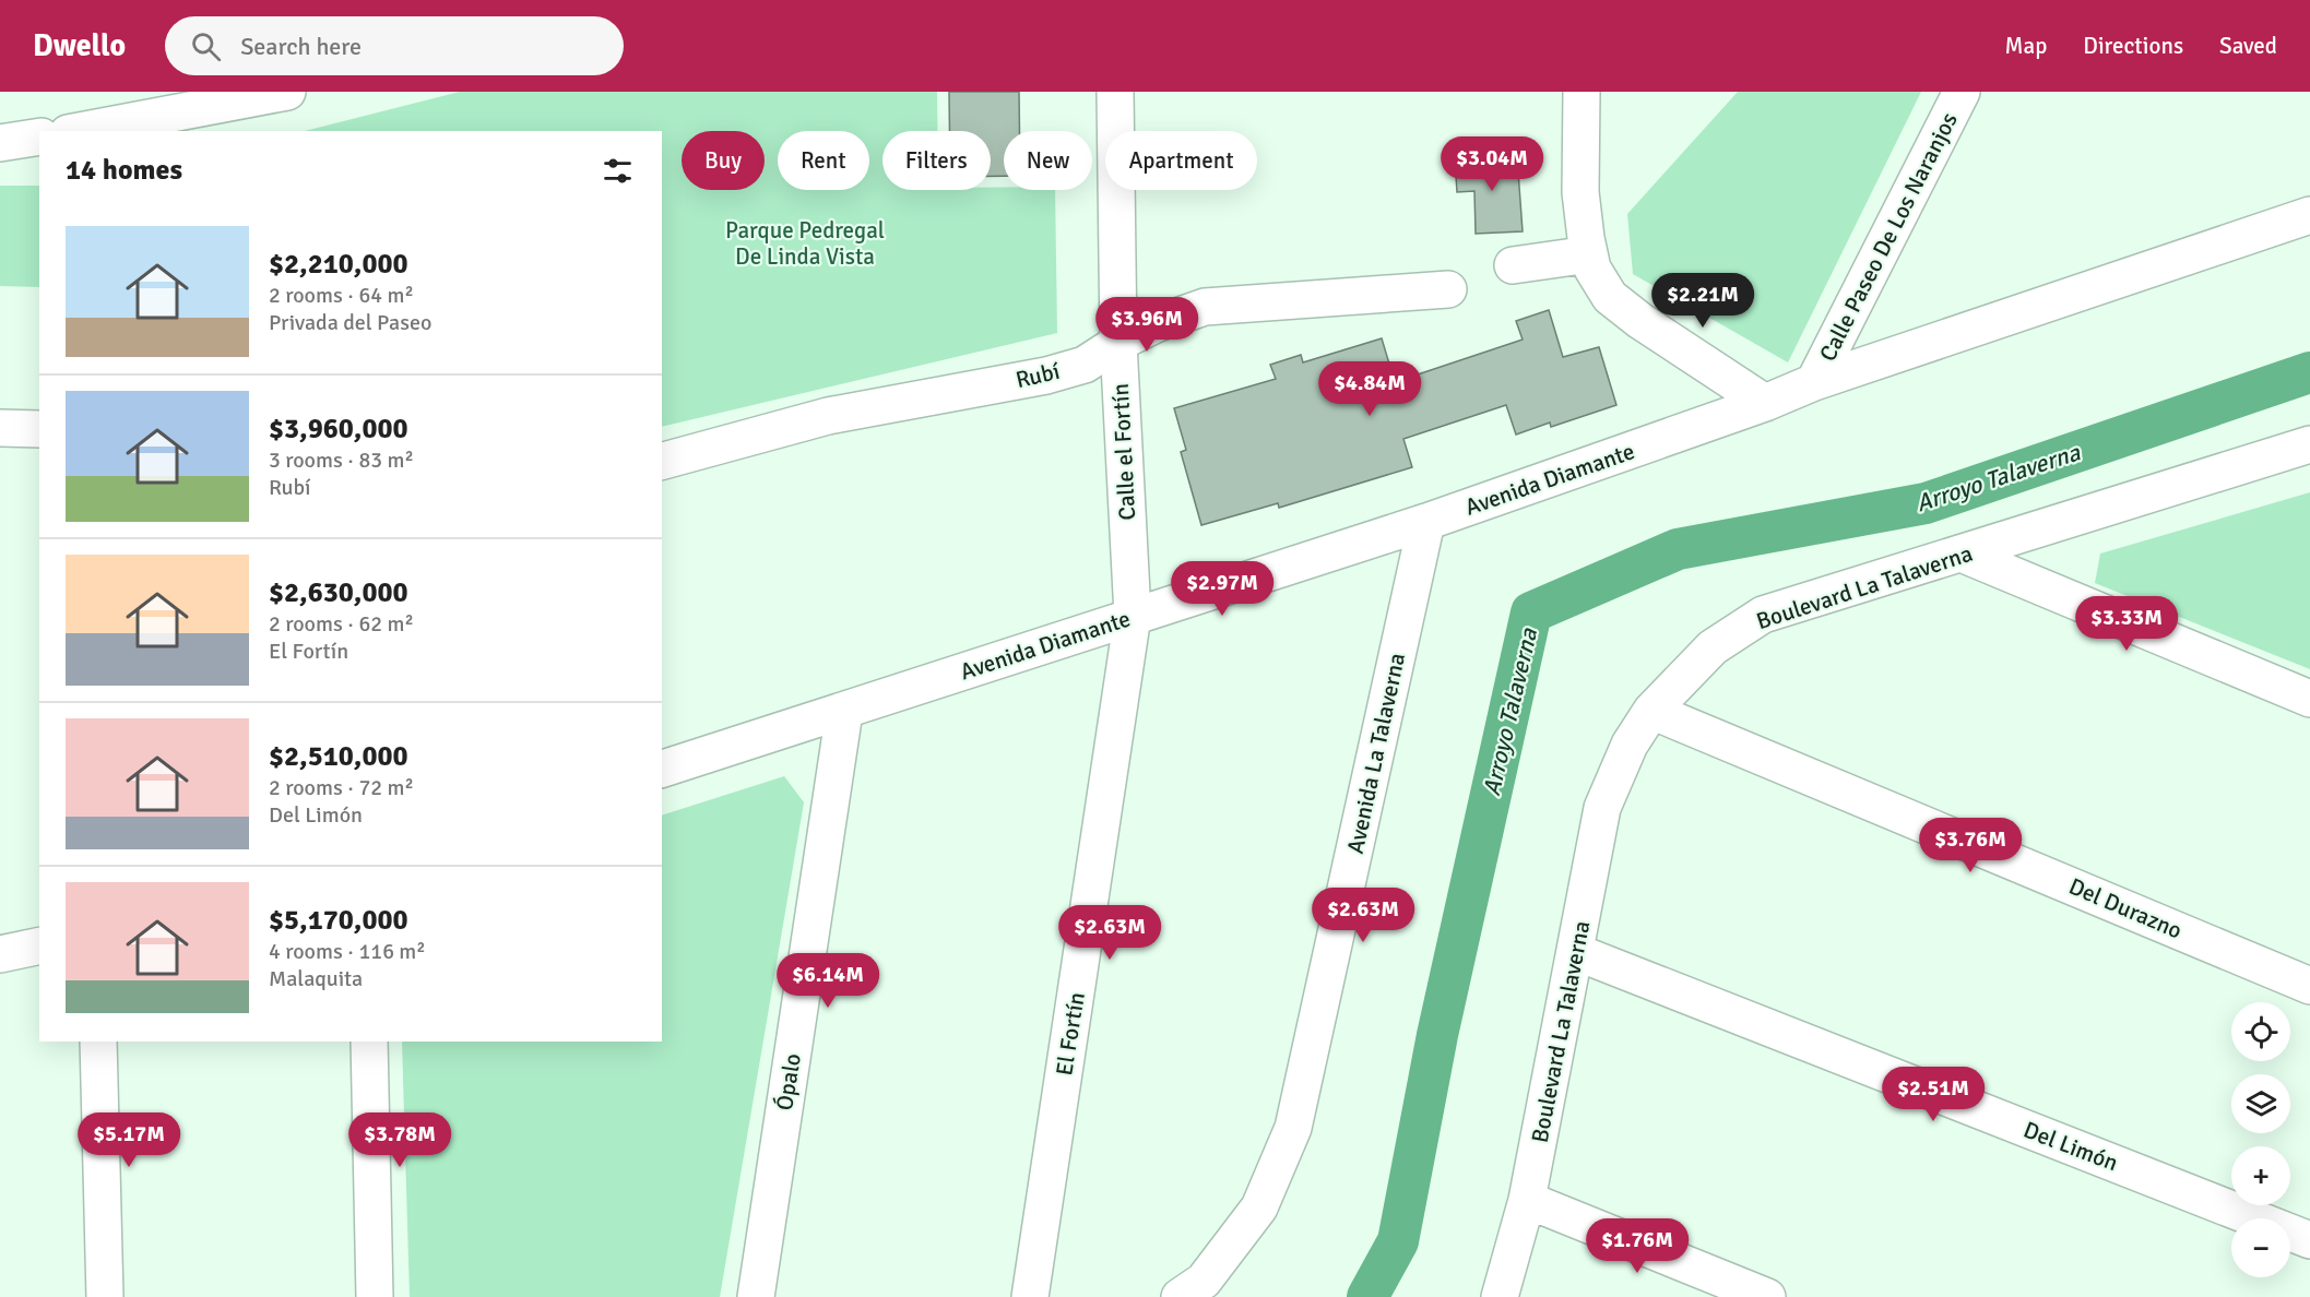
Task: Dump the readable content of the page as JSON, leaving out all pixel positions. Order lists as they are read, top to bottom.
{
  "streets": {
    "street": [
      "Calle Paseo De Los Naranjos",
      "Rubí",
      "Calle el Fortín",
      "Avenida Diamante",
      "Boulevard La Talaverna",
      "Avenida La Talaverna",
      "Del Durazno",
      "El Fortín",
      "Ópalo",
      "Del Limón"
    ]
  },
  "crossings": [
    ["Rubí", "Calle el Fortín"],
    ["Calle el Fortín", "Avenida Diamante"],
    ["Calle el Fortín", "El Fortín"],
    ["Avenida Diamante", "Avenida La Talaverna"],
    ["Avenida Diamante", "El Fortín"],
    ["Avenida Diamante", "Ópalo"],
    ["Boulevard La Talaverna", "Del Durazno"],
    ["Boulevard La Talaverna", "Del Limón"]
  ],
  "water": ["Arroyo Talaverna"],
  "parks": ["Parque Pedregal De Linda Vista"],
  "page": {
    "header": "Dwello",
    "search": "Search here",
    "nav": ["Map", "Directions", "Saved"],
    "chip": [
      "Buy",
      "Rent",
      "Filters",
      "New",
      "Apartment"
    ],
    "heading": "14 homes",
    "price": [
      "$3.04M",
      "$2.21M",
      "$3.96M",
      "$4.84M",
      "$2.97M",
      "$3.33M",
      "$3.76M",
      "$2.63M",
      "$2.63M",
      "$6.14M",
      "$2.51M",
      "$5.17M",
      "$3.78M",
      "$1.76M"
    ],
    "list": [
      {
        "name": "$2,210,000",
        "note": "2 rooms · 64 m² · Privada del Paseo"
      },
      {
        "name": "$3,960,000",
        "note": "3 rooms · 83 m² · Rubí"
      },
      {
        "name": "$2,630,000",
        "note": "2 rooms · 62 m² · El Fortín"
      },
      {
        "name": "$2,510,000",
        "note": "2 rooms · 72 m² · Del Limón"
      },
      {
        "name": "$5,170,000",
        "note": "4 rooms · 116 m² · Malaquita"
      }
    ],
    "map_buttons": ["+", "−"]
  }
}
